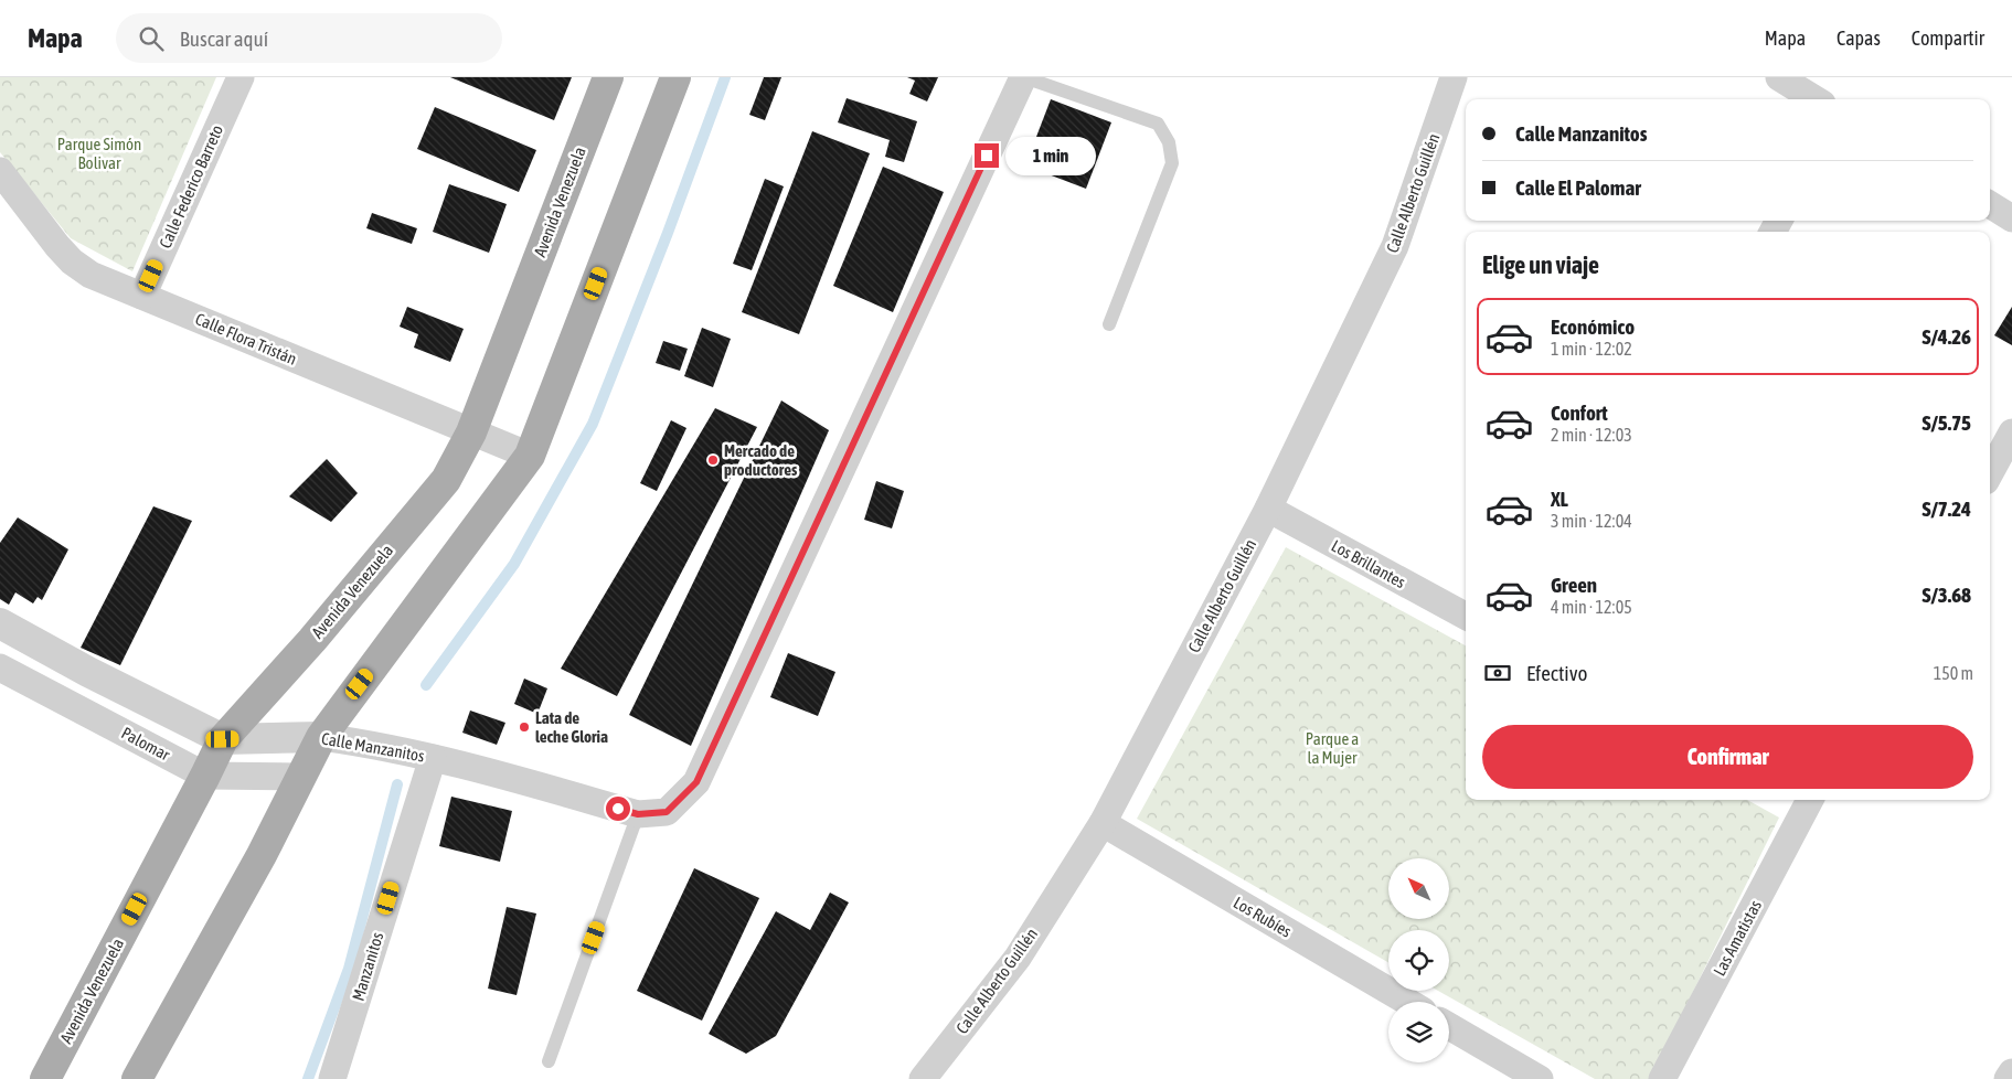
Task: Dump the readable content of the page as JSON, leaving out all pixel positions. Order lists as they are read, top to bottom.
{
  "streets": {
    "main road": ["Avenida Venezuela"],
    "street": [
      "Calle Federico Barreto",
      "Calle Alberto Guillén",
      "Calle Flora Tristán",
      "Los Brillantes",
      "Palomar",
      "Calle Manzanitos",
      "Los Rubíes",
      "Las Amatistas",
      "Manzanitos"
    ]
  },
  "crossings": [
    ["Calle Federico Barreto", "Calle Flora Tristán"],
    ["Calle Alberto Guillén", "Los Brillantes"],
    ["Calle Alberto Guillén", "Los Rubíes"],
    ["Avenida Venezuela", "Calle Flora Tristán"],
    ["Avenida Venezuela", "Palomar"],
    ["Avenida Venezuela", "Calle Manzanitos"],
    ["Calle Manzanitos", "Manzanitos"]
  ],
  "parks": ["Parque Simón Bolivar", "Parque a la Mujer"],
  "places": ["Mercado de productores", "Lata de leche Gloria"],
  "north": "top left",
  "page": {
    "header": "Mapa",
    "search": "Buscar aquí",
    "nav": ["Mapa", "Capas", "Compartir"],
    "banner": ["Calle Manzanitos", "Calle El Palomar"],
    "bubble": "1 min",
    "heading": "Elige un viaje",
    "list": [
      {
        "name": "Económico",
        "note": "1 min · 12:02",
        "value": "S/4.26"
      },
      {
        "name": "Confort",
        "note": "2 min · 12:03",
        "value": "S/5.75"
      },
      {
        "name": "XL",
        "note": "3 min · 12:04",
        "value": "S/7.24"
      },
      {
        "name": "Green",
        "note": "4 min · 12:05",
        "value": "S/3.68"
      }
    ],
    "pay": ["Efectivo", "150 m"],
    "buttons": "Confirmar"
  }
}
